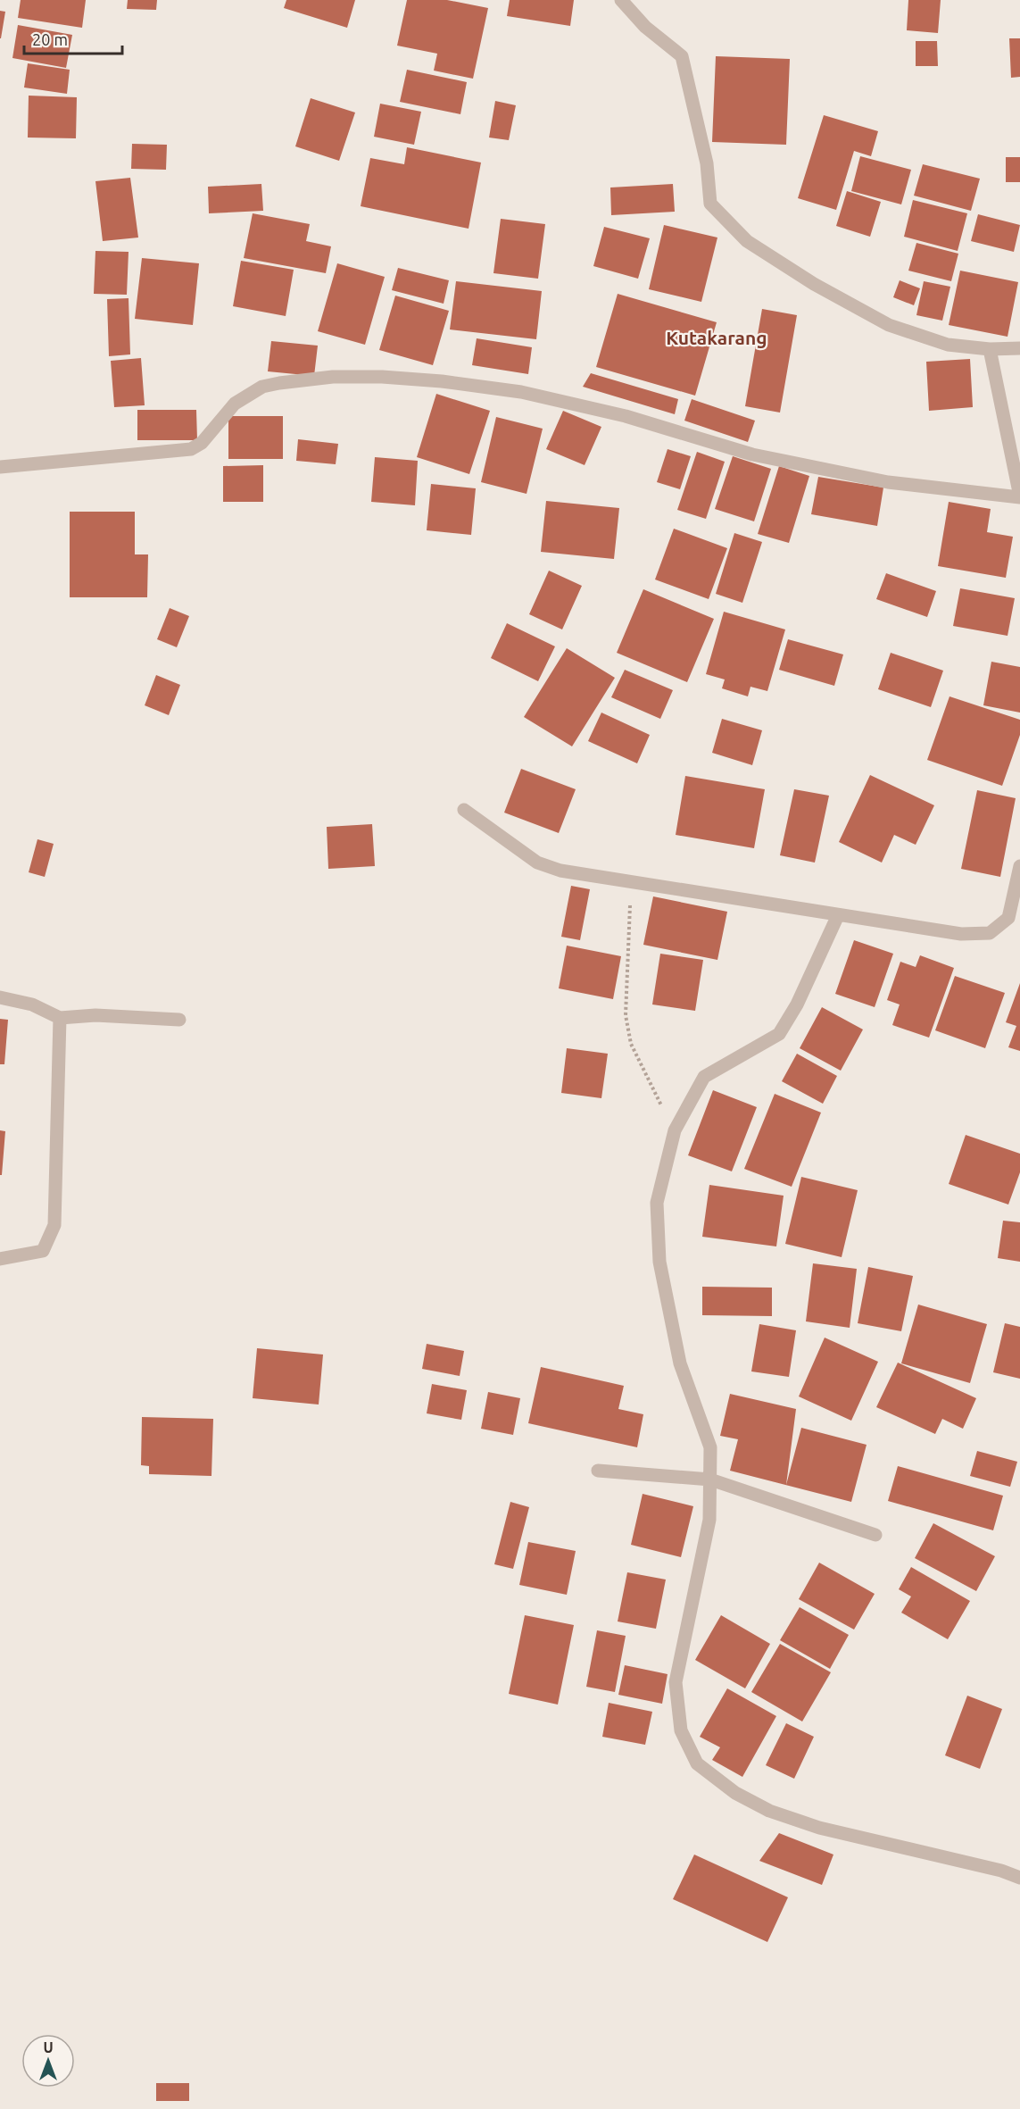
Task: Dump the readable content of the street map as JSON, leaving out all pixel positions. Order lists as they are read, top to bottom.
{
  "districts": ["Kutakarang"],
  "scale_bar": "20 m",
  "north": "top"
}
